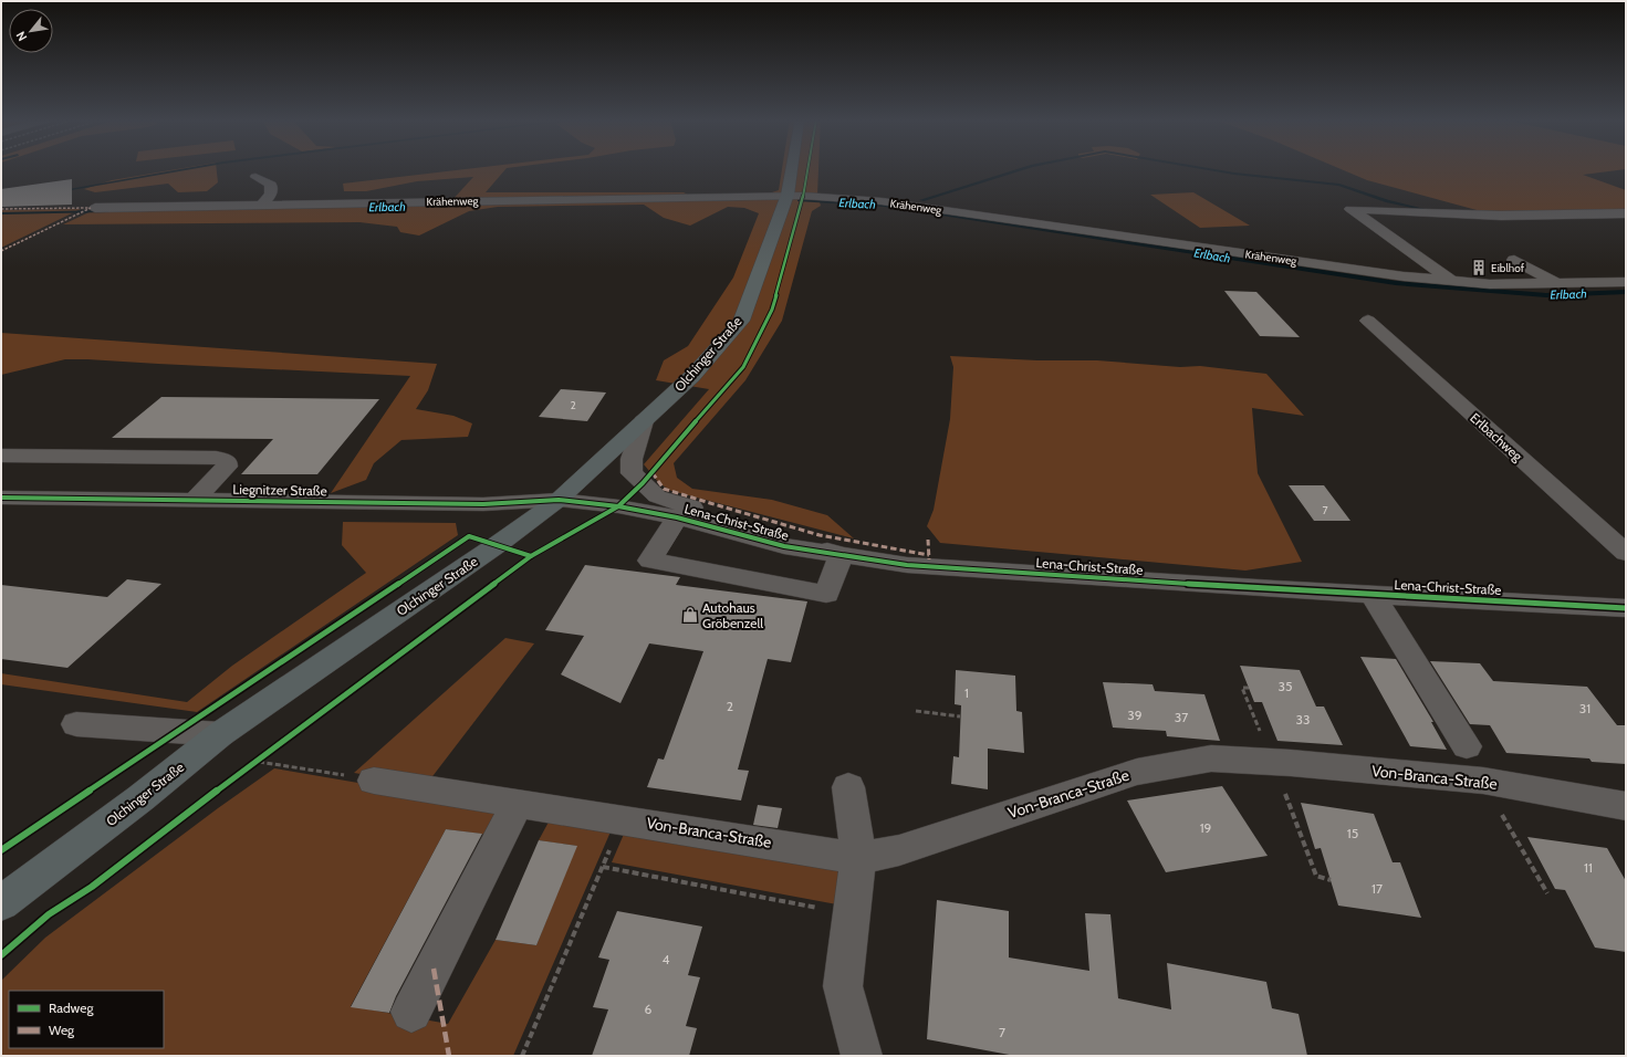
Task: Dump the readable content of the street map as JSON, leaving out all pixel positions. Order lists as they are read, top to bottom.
{
  "streets": {
    "main road": ["Olchinger Straße"],
    "street": [
      "Krähenweg",
      "Erlbachweg",
      "Liegnitzer Straße",
      "Lena-Christ-Straße",
      "Von-Branca-Straße"
    ]
  },
  "crossings": [
    ["Krähenweg", "Olchinger Straße"],
    ["Olchinger Straße", "Liegnitzer Straße"],
    ["Olchinger Straße", "Lena-Christ-Straße"],
    ["Liegnitzer Straße", "Lena-Christ-Straße"]
  ],
  "water": ["Erlbach"],
  "places": {
    "building": ["Eiblhof"],
    "shop": ["Autohaus Gröbenzell"]
  },
  "house_numbers": [
    "2",
    "7",
    "35",
    "1",
    "2",
    "31",
    "39",
    "37",
    "33",
    "19",
    "15",
    "11",
    "17",
    "4",
    "6",
    "7"
  ],
  "legend": ["Radweg", "Weg"],
  "north": "bottom left"
}
